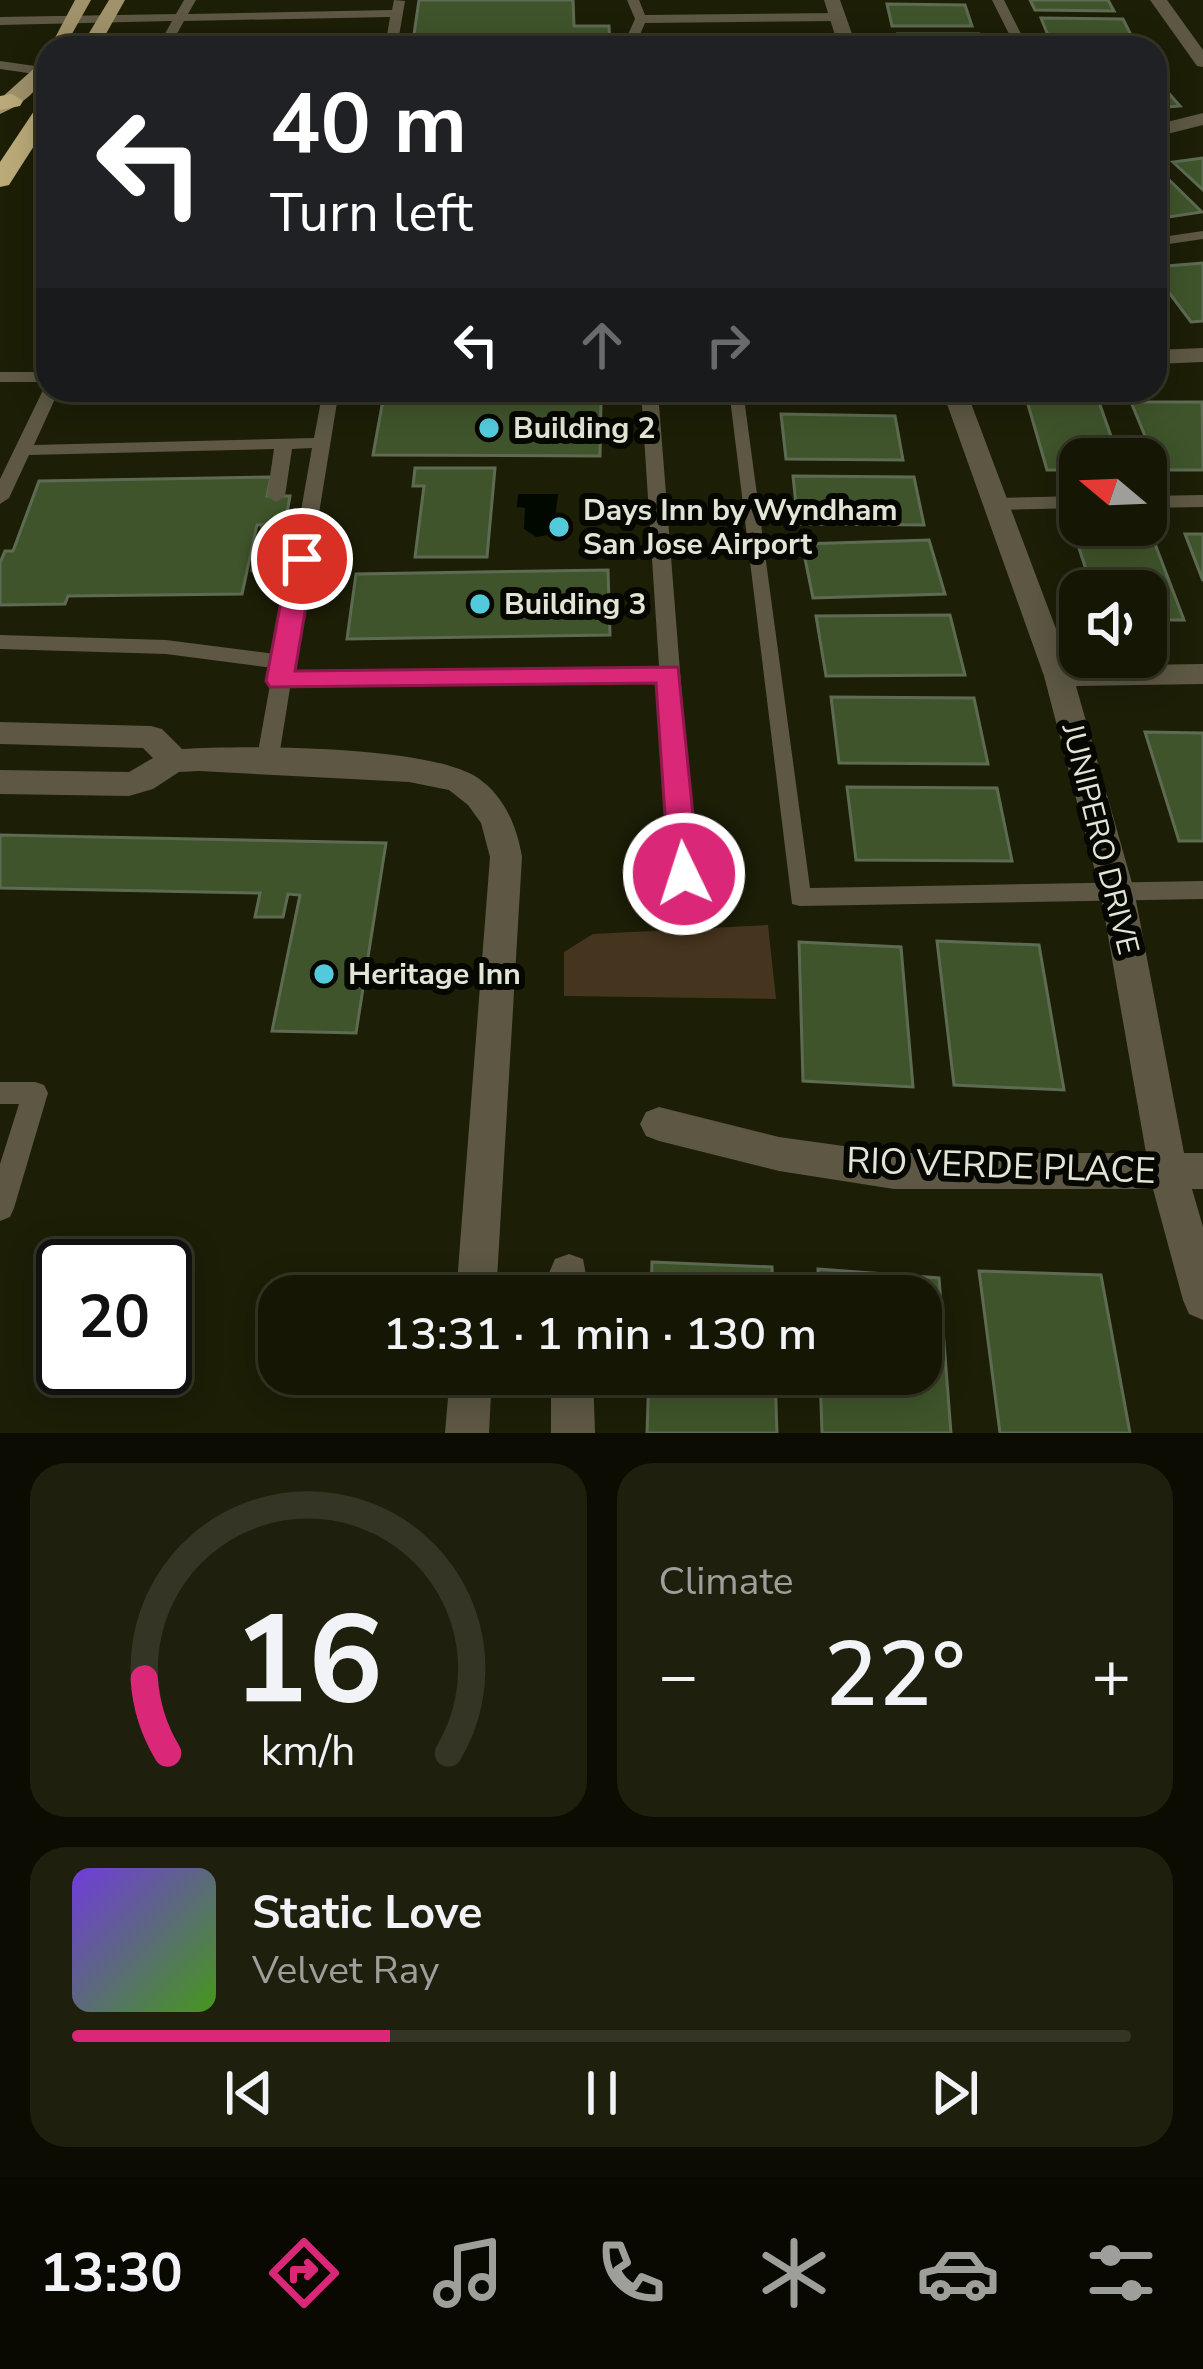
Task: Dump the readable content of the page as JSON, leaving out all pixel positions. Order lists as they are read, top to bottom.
{
  "streets": {
    "street": ["JUNIPERO DRIVE", "RIO VERDE PLACE"]
  },
  "crossings": [
    ["JUNIPERO DRIVE", "RIO VERDE PLACE"]
  ],
  "places": [
    "Building 2",
    "Days Inn by Wyndham San Jose Airport",
    "Building 3",
    "Heritage Inn"
  ],
  "north": "left",
  "page": {
    "turn": ["40 m", "Turn left"],
    "limit": "20",
    "trip": "13:31 · 1 min · 130 m",
    "tile": "Climate",
    "heat": ["−", "22°", "+"],
    "song": ["Static Love", "Velvet Ray"],
    "tabs": "13:30",
    "gauge": ["16", "km/h"]
  }
}
